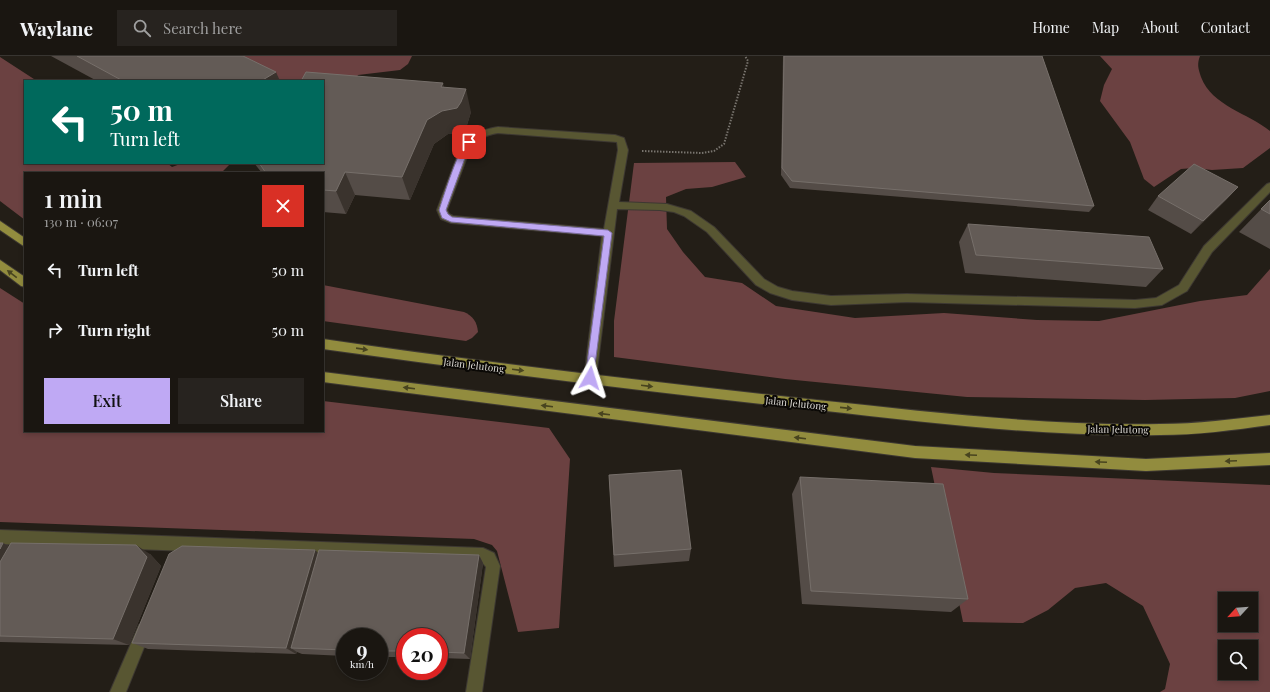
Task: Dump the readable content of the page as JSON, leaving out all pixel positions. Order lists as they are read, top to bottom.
{
  "streets": {
    "main road": ["Jalan Jelutong"]
  },
  "north": "bottom left",
  "page": {
    "header": "Waylane",
    "search": "Search here",
    "nav": [
      "Home",
      "Map",
      "About",
      "Contact"
    ],
    "turn": ["50 m", "Turn left"],
    "heading": ["1 min", "130 m · 06:07"],
    "list": [
      {
        "name": "Turn left",
        "value": "50 m"
      },
      {
        "name": "Turn right",
        "value": "50 m"
      }
    ],
    "buttons": ["Exit", "Share"],
    "speed": "9 km/h",
    "limit": "20"
  }
}
